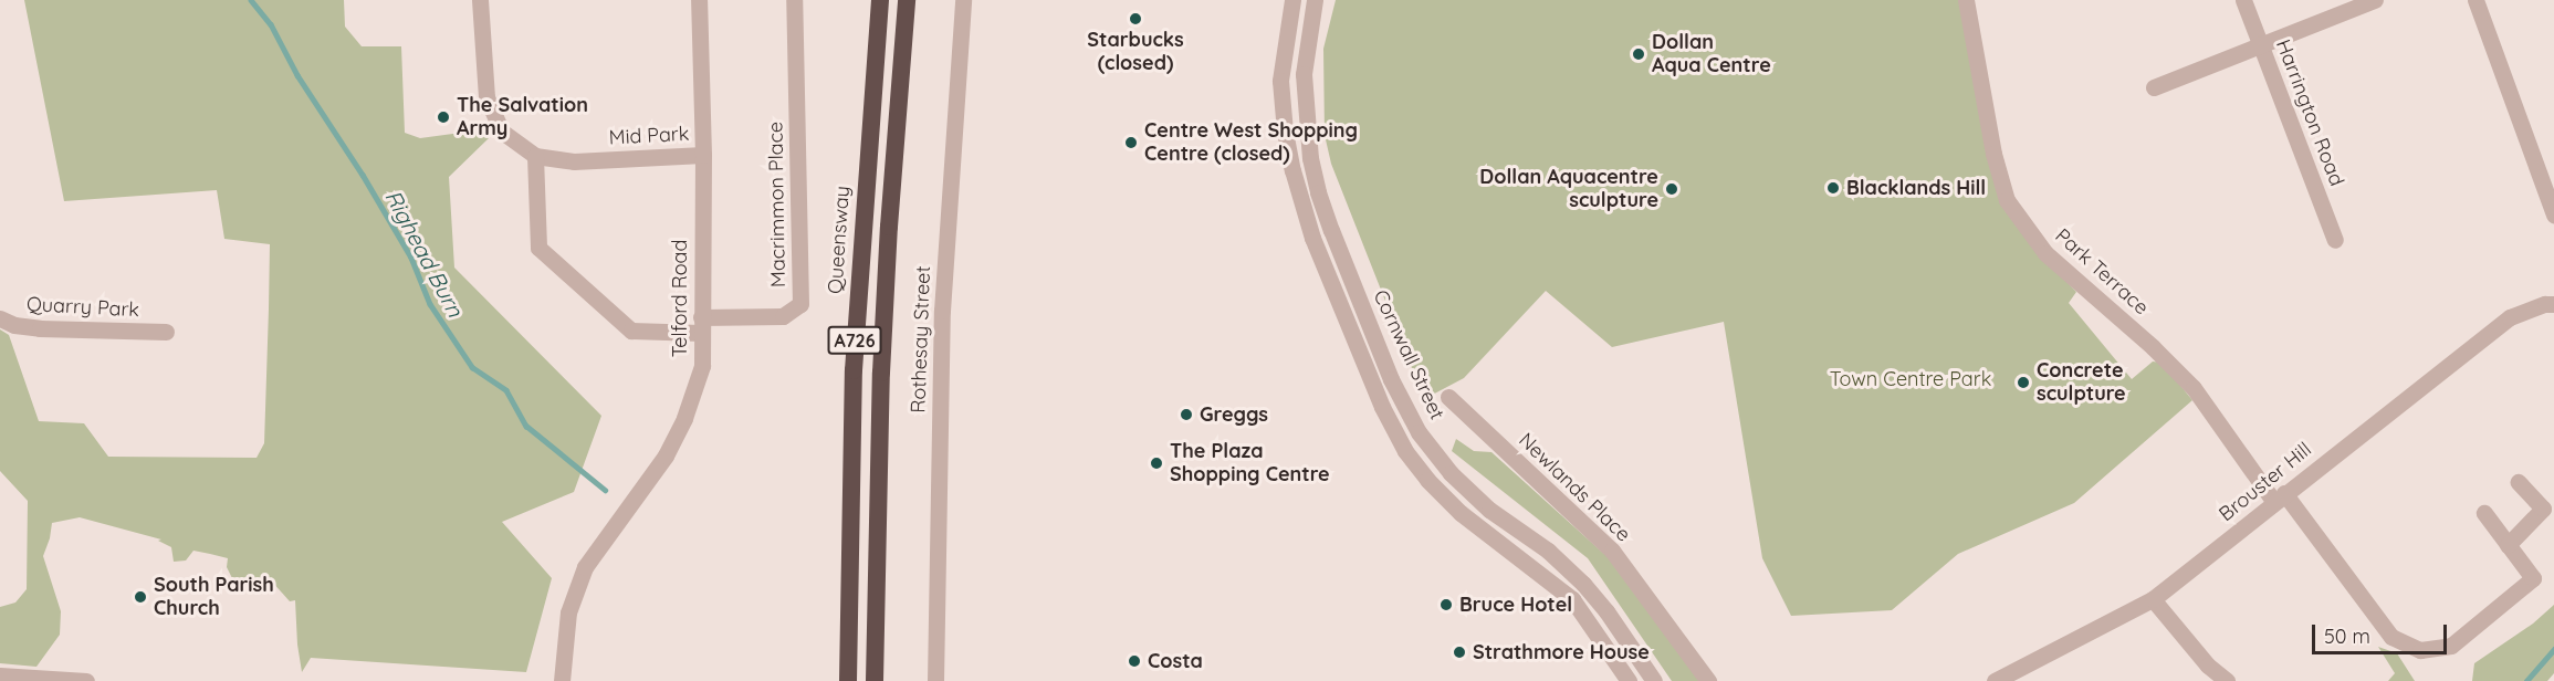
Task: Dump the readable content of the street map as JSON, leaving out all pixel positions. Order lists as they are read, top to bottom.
{
  "streets": {
    "highway": ["Queensway", "A726"],
    "street": [
      "Harrington Road",
      "Mid Park",
      "Macrimmon Place",
      "Park Terrace",
      "Telford Road",
      "Quarry Park",
      "Rothesay Street",
      "Cornwall Street",
      "Brouster Hill",
      "Newlands Place"
    ]
  },
  "crossings": [
    ["Mid Park", "Telford Road"],
    ["Macrimmon Place", "Telford Road"],
    ["Park Terrace", "Brouster Hill"]
  ],
  "water": ["Righead Burn"],
  "parks": ["Town Centre Park"],
  "places": [
    "Starbucks (closed)",
    "Dollan Aqua Centre",
    "The Salvation Army",
    "Centre West Shopping Centre (closed)",
    "Blacklands Hill",
    "Dollan Aquacentre sculpture",
    "Concrete sculpture",
    "Greggs",
    "The Plaza Shopping Centre",
    "South Parish Church",
    "Bruce Hotel",
    "Strathmore House",
    "Costa"
  ],
  "scale_bar": "50 m"
}
